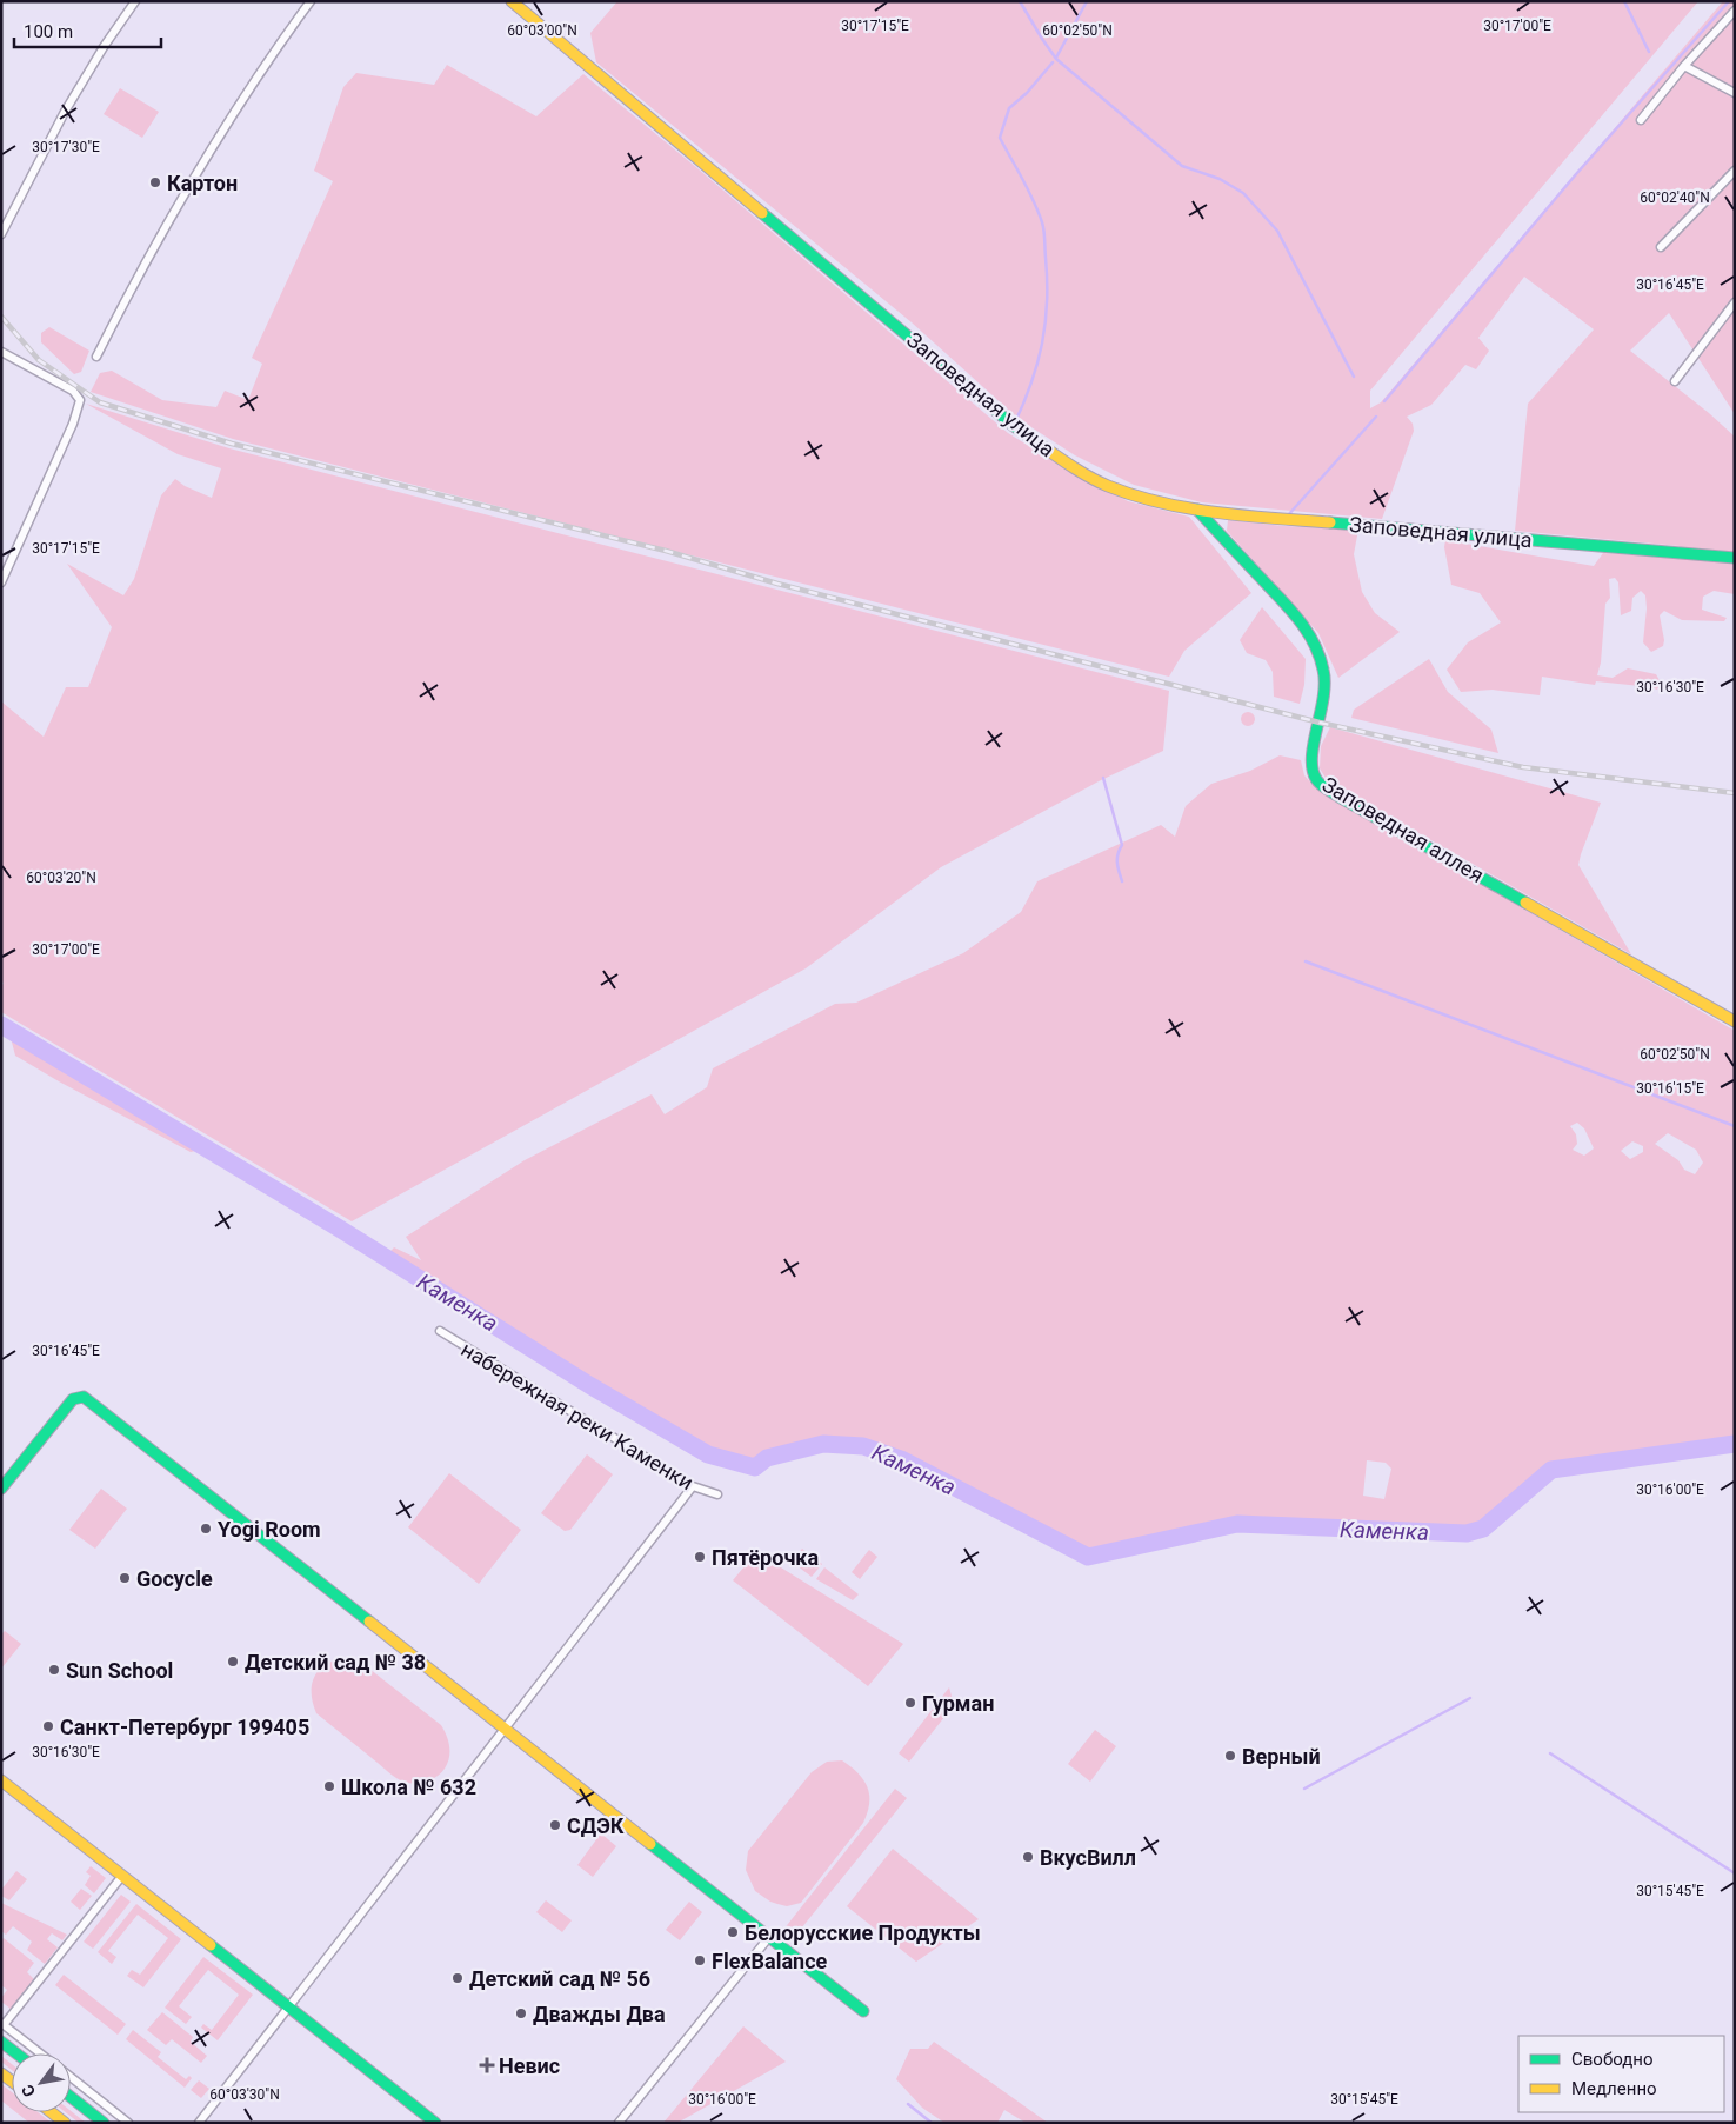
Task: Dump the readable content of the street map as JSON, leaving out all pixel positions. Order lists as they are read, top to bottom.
{
  "streets": {
    "street": ["Заповедная улица", "Заповедная аллея", "набережная реки Каменки"]
  },
  "crossings": [
    ["Заповедная улица", "Заповедная аллея"]
  ],
  "water": ["Каменка"],
  "places": {
    "other": [
      "Картон",
      "Yogi Room",
      "Пятёрочка",
      "Gocycle",
      "Детский сад № 38",
      "Sun School",
      "Гурман",
      "Санкт-Петербург 199405",
      "Верный",
      "Школа № 632",
      "СДЭК",
      "ВкусВилл",
      "Белорусские Продукты",
      "FlexBalance",
      "Детский сад № 56",
      "Дважды Два"
    ],
    "health": ["Невис"]
  },
  "legend": ["Свободно", "Медленно"],
  "scale_bar": "100 m",
  "north": "bottom left",
  "coordinates": [
    "30°17'15\"E",
    "30°17'00\"E",
    "60°03'00\"N",
    "60°02'50\"N",
    "30°17'30\"E",
    "60°02'40\"N",
    "30°16'45\"E",
    "30°16'30\"E",
    "60°03'20\"N",
    "30°16'15\"E",
    "30°16'00\"E",
    "30°15'45\"E",
    "60°03'30\"N"
  ]
}
